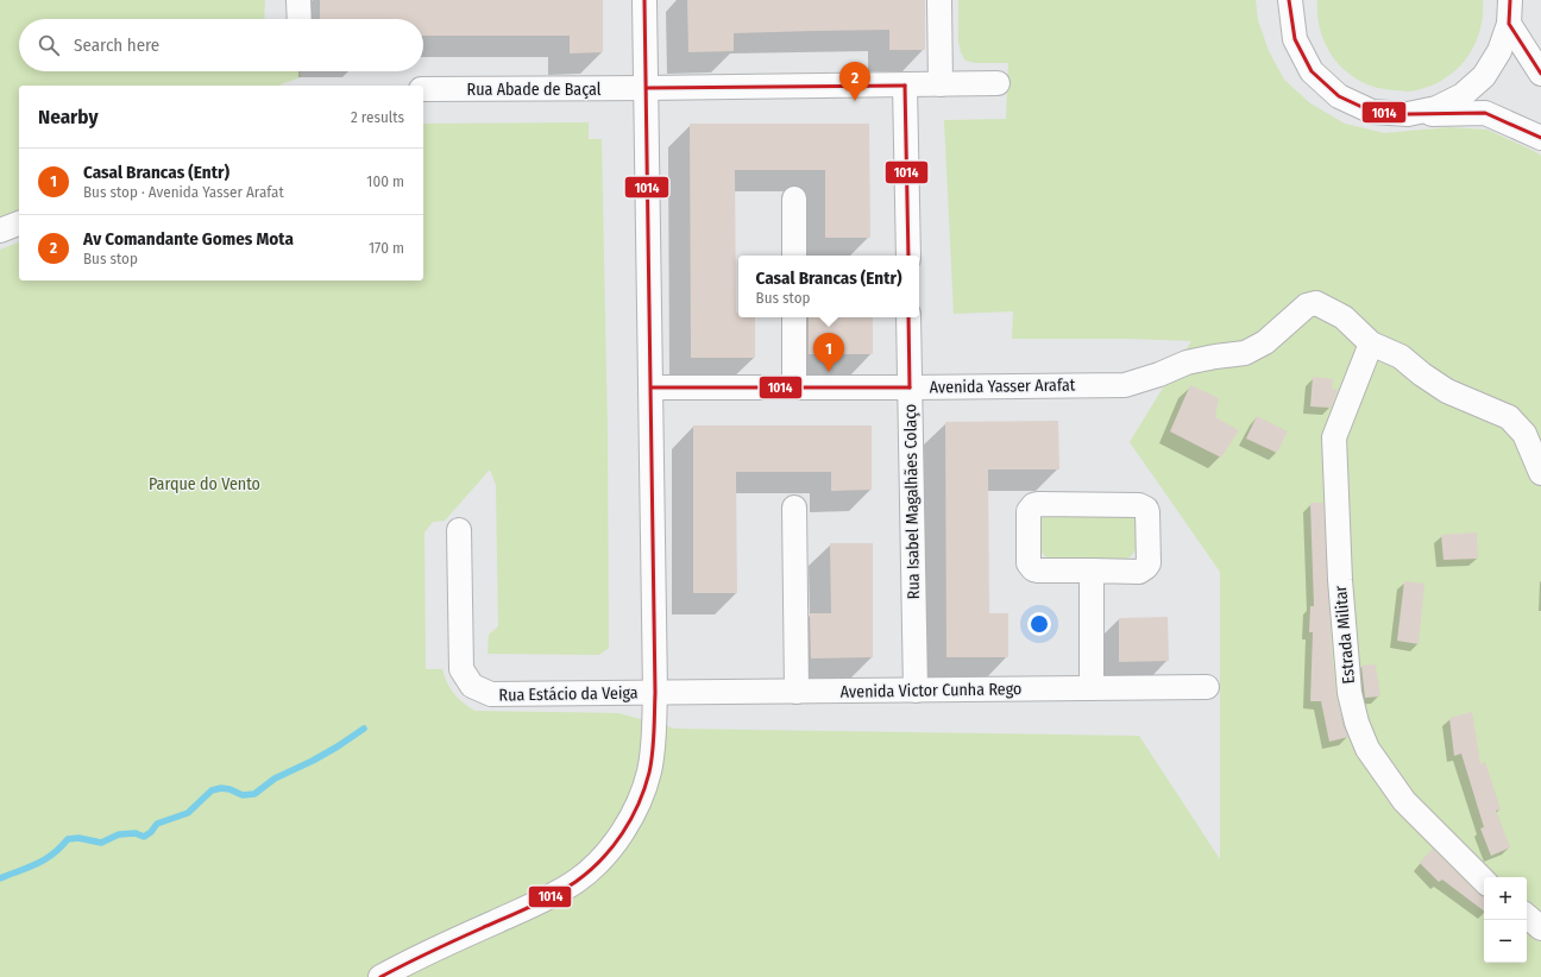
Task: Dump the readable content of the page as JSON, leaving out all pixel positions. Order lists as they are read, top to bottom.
{
  "streets": {
    "street": [
      "Rua Abade de Baçal",
      "Avenida Yasser Arafat",
      "Rua Isabel Magalhães Colaço",
      "Estrada Militar",
      "Avenida Victor Cunha Rego",
      "Rua Estácio da Veiga"
    ]
  },
  "crossings": [
    ["Avenida Yasser Arafat", "Rua Isabel Magalhães Colaço"],
    ["Avenida Yasser Arafat", "Estrada Militar"],
    ["Rua Isabel Magalhães Colaço", "Avenida Victor Cunha Rego"],
    ["Avenida Victor Cunha Rego", "Rua Estácio da Veiga"]
  ],
  "parks": ["Parque do Vento"],
  "lines": ["transit line 1014"],
  "page": {
    "search": "Search here",
    "pins": ["2", "1"],
    "heading": ["Nearby", "2 results"],
    "list": [
      {
        "mark": "1",
        "name": "Casal Brancas (Entr)",
        "note": "Bus stop · Avenida Yasser Arafat",
        "value": "100 m"
      },
      {
        "mark": "2",
        "name": "Av Comandante Gomes Mota",
        "note": "Bus stop",
        "value": "170 m"
      }
    ],
    "popup": ["Casal Brancas (Entr)", "Bus stop"],
    "map_buttons": ["+", "−"]
  }
}
